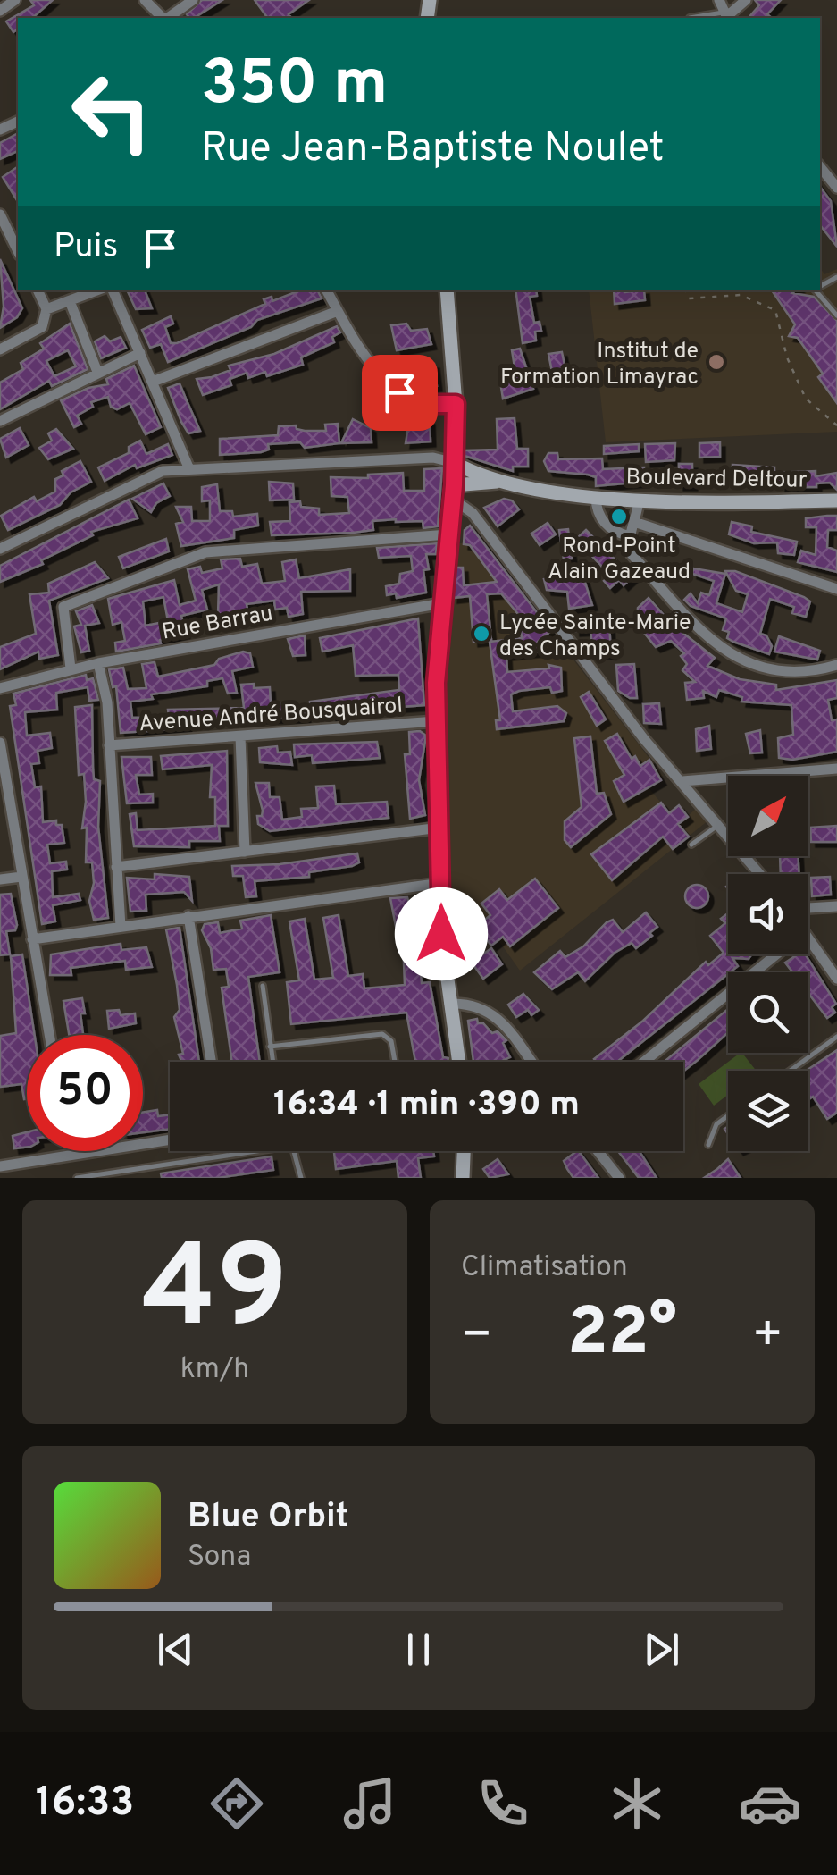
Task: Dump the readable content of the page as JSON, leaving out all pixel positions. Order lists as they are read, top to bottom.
{
  "streets": {
    "main road": ["Boulevard Deltour"],
    "street": ["Rue Barrau", "Avenue André Bousquairol"]
  },
  "places": ["Institut de Formation Limayrac", "Rond-Point Alain Gazeaud", "Lycée Sainte-Marie des Champs"],
  "north": "top right",
  "page": {
    "turn": ["350 m", "Rue Jean-Baptiste Noulet"],
    "then": "Puis",
    "limit": "50",
    "trip": "16:34 · 1 min · 390 m",
    "tile": [
      ["49", "km/h"],
      "Climatisation"
    ],
    "heat": ["−", "22°", "+"],
    "song": ["Blue Orbit", "Sona"],
    "tabs": "16:33"
  }
}
